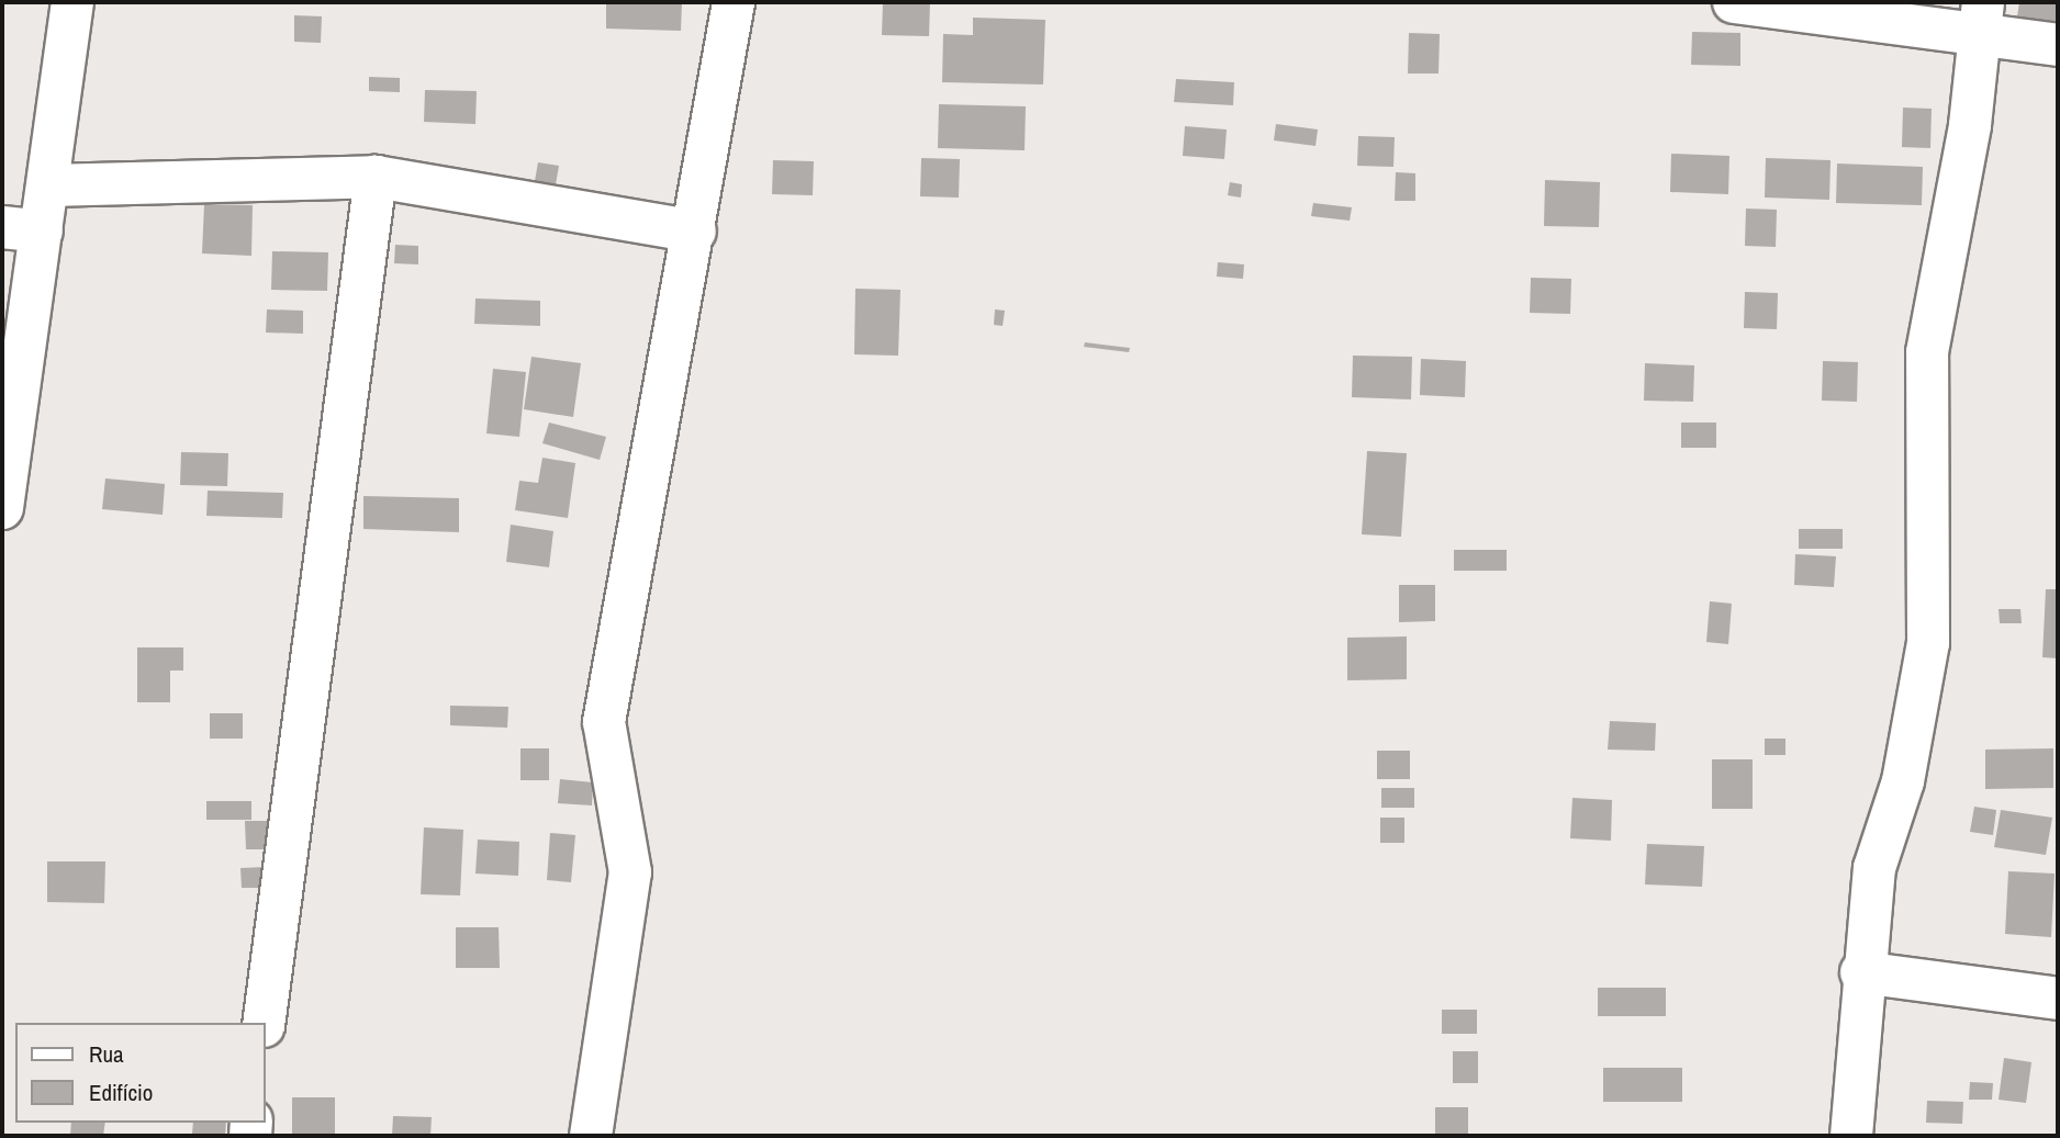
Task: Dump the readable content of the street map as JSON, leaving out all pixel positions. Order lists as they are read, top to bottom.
{
  "legend": ["Rua", "Edifício"]
}
